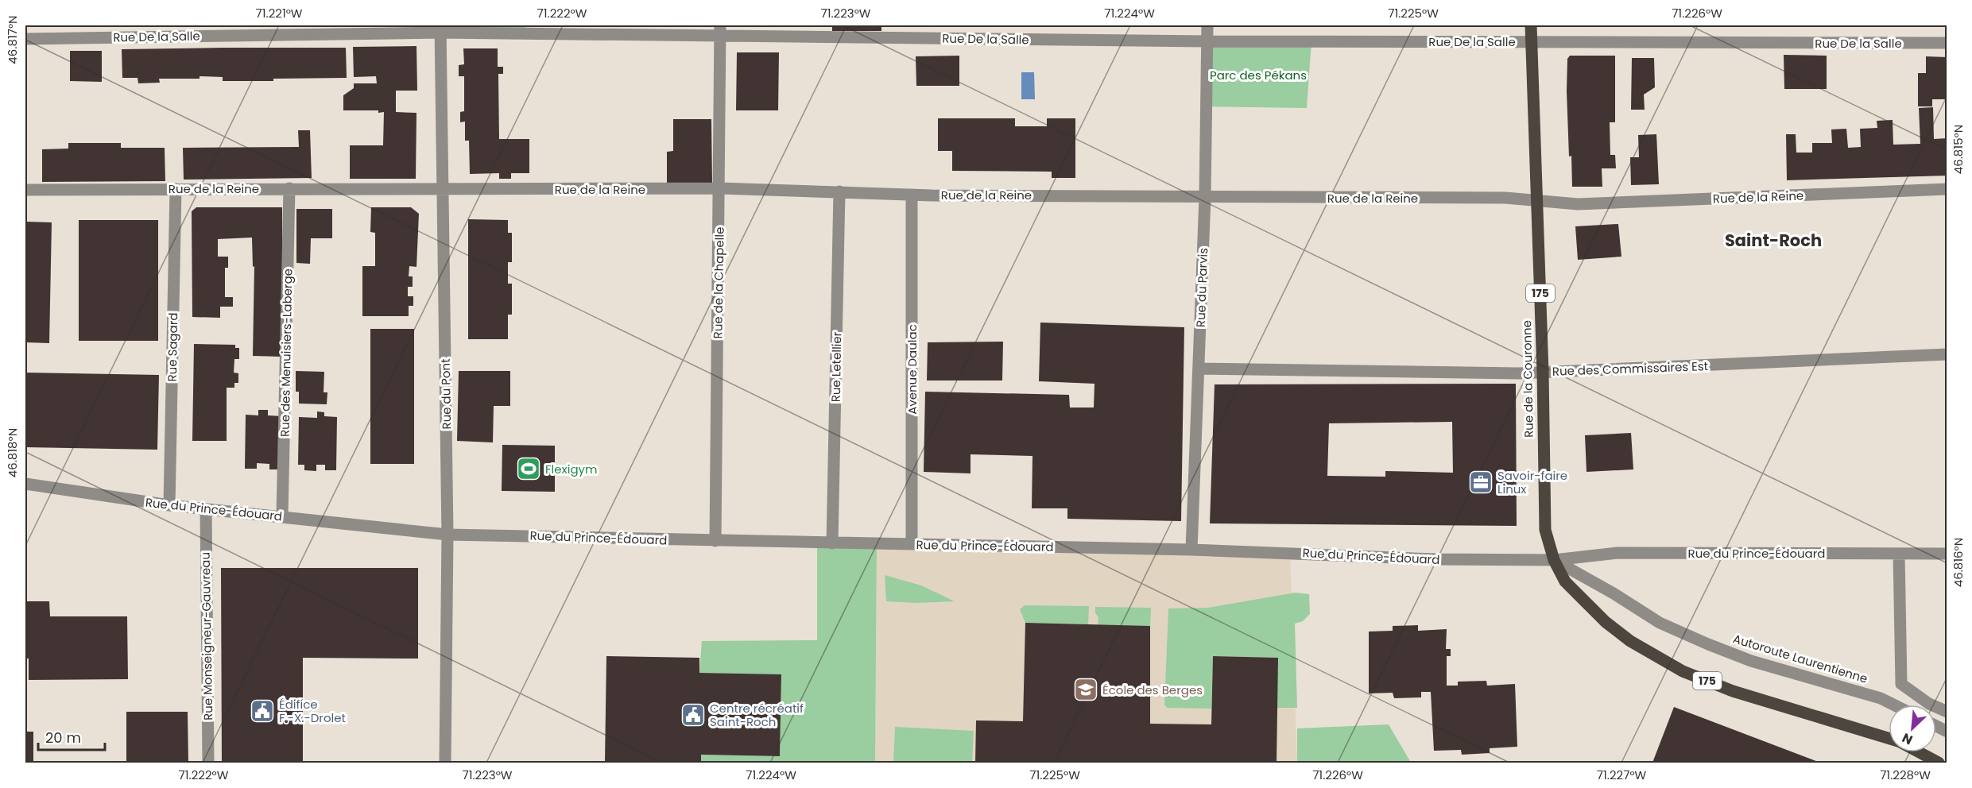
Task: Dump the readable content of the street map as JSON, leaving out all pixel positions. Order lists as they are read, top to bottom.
{
  "streets": {
    "main road": ["175", "Rue de la Couronne"],
    "street": [
      "Rue De la Salle",
      "Rue de la Reine",
      "Rue de la Chapelle",
      "Rue du Parvis",
      "Rue Sagard",
      "Rue des Menuisiers-Laberge",
      "Rue Letellier",
      "Rue des Commissaires Est",
      "Avenue Daulac",
      "Rue du Pont",
      "Rue du Prince-Édouard",
      "Rue Monseigneur-Gauvreau",
      "Autoroute Laurentienne"
    ]
  },
  "crossings": [
    ["Rue De la Salle", "Rue de la Chapelle"],
    ["Rue De la Salle", "Rue du Parvis"],
    ["Rue De la Salle", "Rue de la Couronne"],
    ["Rue De la Salle", "Rue du Pont"],
    ["Rue de la Reine", "Rue de la Chapelle"],
    ["Rue de la Reine", "Rue du Parvis"],
    ["Rue de la Reine", "Rue Sagard"],
    ["Rue de la Reine", "Rue des Menuisiers-Laberge"],
    ["Rue de la Reine", "Rue Letellier"],
    ["Rue de la Reine", "Avenue Daulac"],
    ["Rue de la Reine", "Rue de la Couronne"],
    ["Rue de la Reine", "Rue du Pont"],
    ["Rue de la Chapelle", "Rue du Prince-Édouard"],
    ["Rue du Parvis", "Rue des Commissaires Est"],
    ["Rue du Parvis", "Rue du Prince-Édouard"],
    ["175", "Rue de la Couronne"],
    ["175", "Rue du Prince-Édouard"],
    ["175", "Autoroute Laurentienne"],
    ["Rue Sagard", "Rue du Prince-Édouard"],
    ["Rue des Menuisiers-Laberge", "Rue du Prince-Édouard"],
    ["Rue Letellier", "Rue du Prince-Édouard"],
    ["Rue des Commissaires Est", "Rue de la Couronne"],
    ["Avenue Daulac", "Rue du Prince-Édouard"],
    ["Rue de la Couronne", "Rue du Prince-Édouard"],
    ["Rue de la Couronne", "Autoroute Laurentienne"],
    ["Rue du Pont", "Rue du Prince-Édouard"],
    ["Rue du Prince-Édouard", "Rue Monseigneur-Gauvreau"],
    ["Rue du Prince-Édouard", "Autoroute Laurentienne"]
  ],
  "districts": ["Saint-Roch"],
  "parks": ["Parc des Pékans"],
  "places": {
    "sports": ["Flexigym"],
    "office": ["Savoir-faire Linux"],
    "school or university": ["École des Berges"],
    "public building": ["Édifice F.-X.-Drolet", "Centre récréatif Saint-Roch"]
  },
  "scale_bar": "20 m",
  "north": "bottom left",
  "coordinates": [
    "71.221°W",
    "71.222°W",
    "71.223°W",
    "71.224°W",
    "71.225°W",
    "71.226°W",
    "46.817°N",
    "46.815°N",
    "46.818°N",
    "46.816°N",
    "71.227°W",
    "71.228°W"
  ]
}
